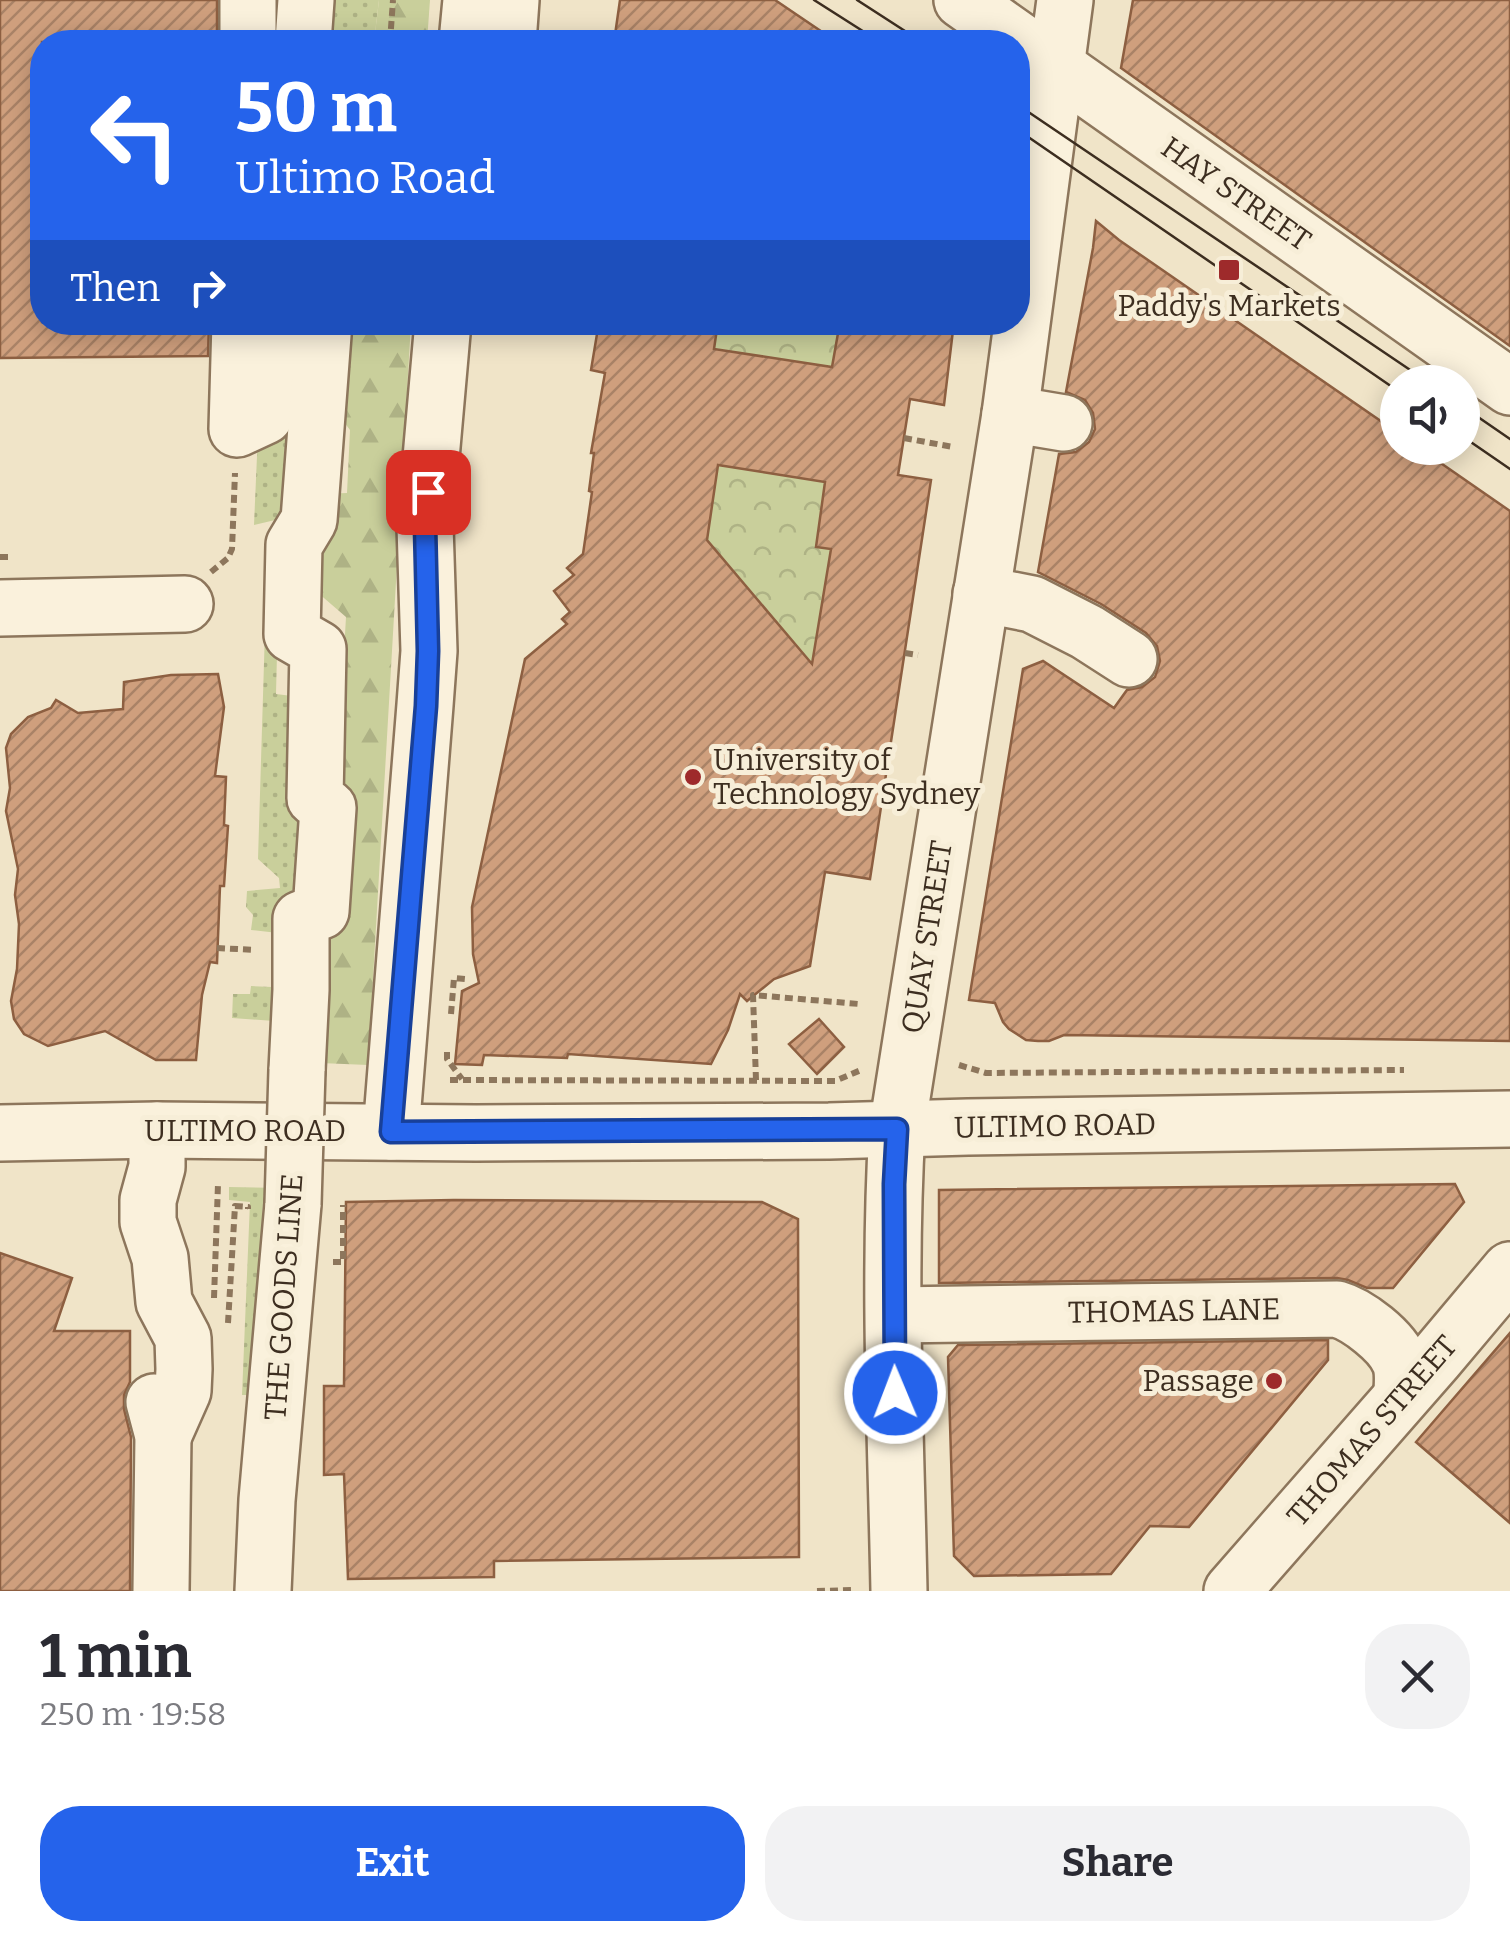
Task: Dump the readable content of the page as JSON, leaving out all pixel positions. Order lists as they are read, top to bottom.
{
  "streets": {
    "street": [
      "HAY STREET",
      "QUAY STREET",
      "ULTIMO ROAD",
      "THE GOODS LINE",
      "THOMAS LANE",
      "THOMAS STREET"
    ]
  },
  "crossings": [
    ["HAY STREET", "QUAY STREET"],
    ["QUAY STREET", "ULTIMO ROAD"],
    ["QUAY STREET", "THOMAS LANE"],
    ["THOMAS LANE", "THOMAS STREET"]
  ],
  "places": {
    "transit": ["Paddy's Markets"],
    "other": ["University of Technology Sydney", "Passage"]
  },
  "page": {
    "turn": ["50 m", "Ultimo Road"],
    "then": "Then",
    "heading": ["1 min", "250 m · 19:58"],
    "buttons": ["Exit", "Share"]
  }
}
